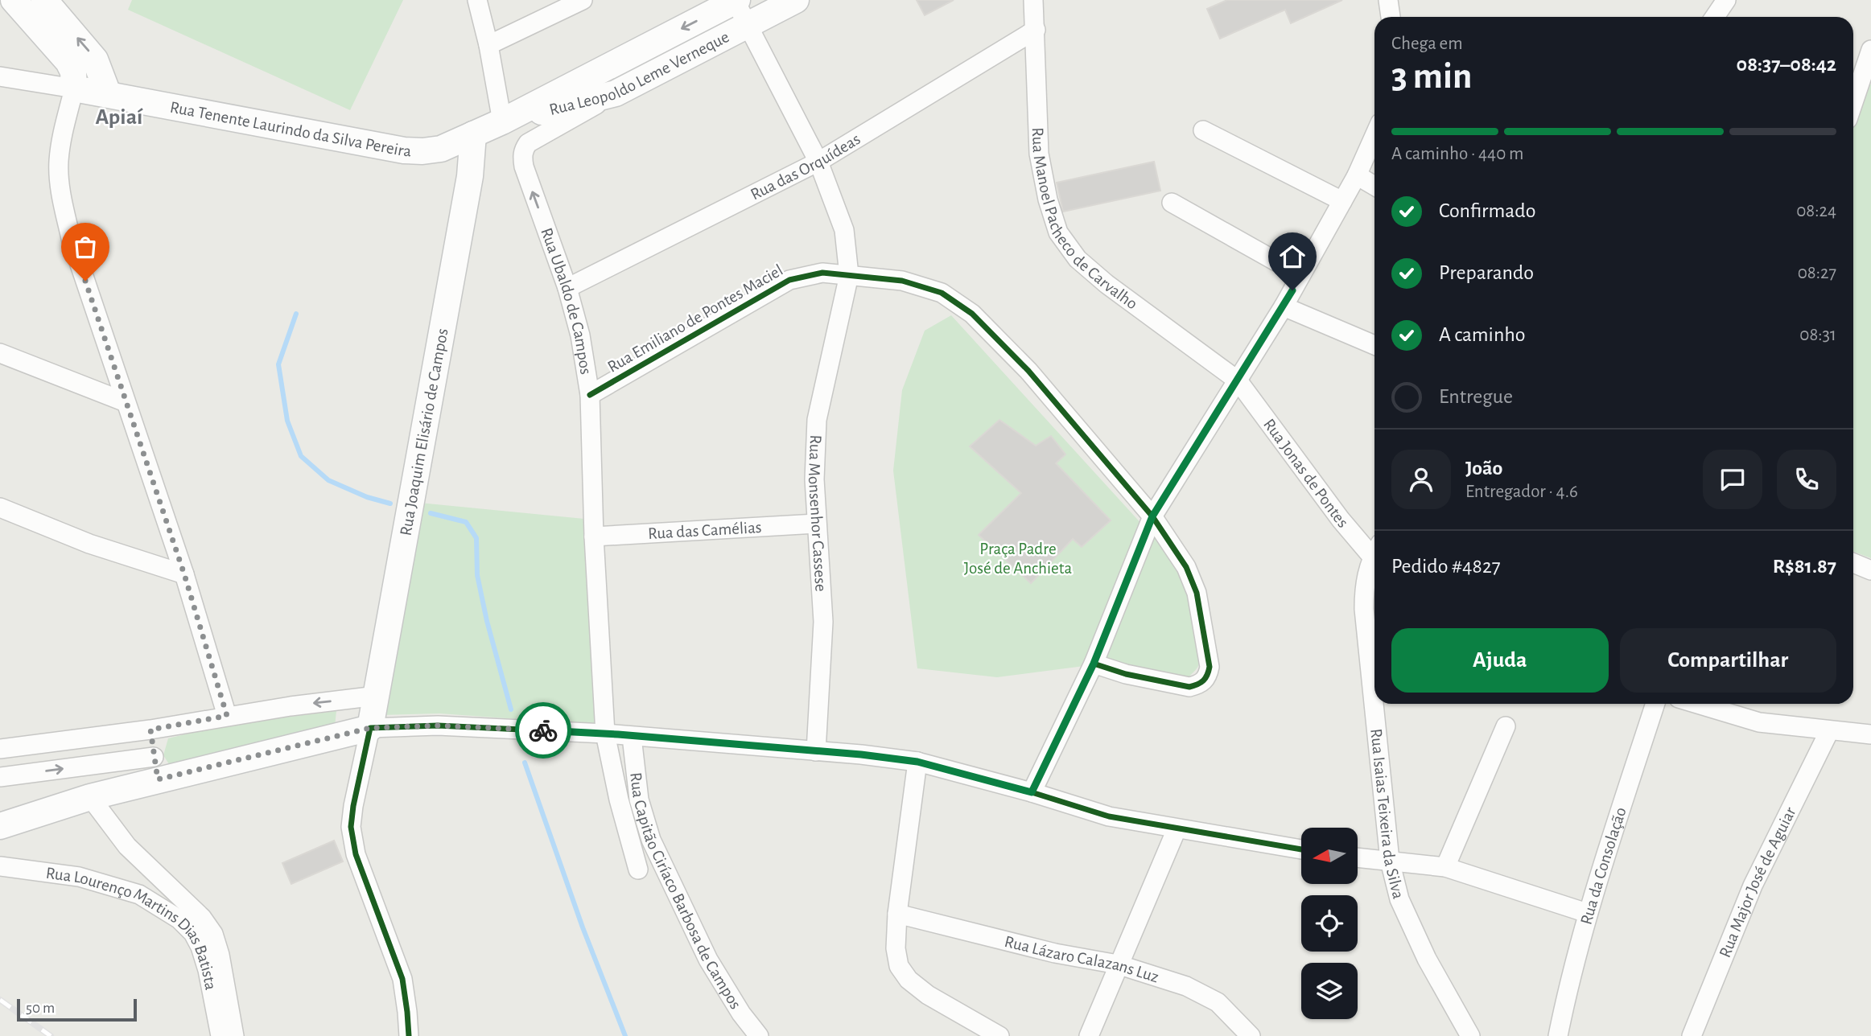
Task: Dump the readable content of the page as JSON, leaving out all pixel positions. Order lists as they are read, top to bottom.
{
  "streets": {
    "main road": ["Rua Leopoldo Leme Verneque", "Rua Tenente Laurindo da Silva Pereira", "Rua Joaquim Elisário de Campos"],
    "street": [
      "Rua das Orquídeas",
      "Rua Manoel Pacheco de Carvalho",
      "Rua Ubaldo de Campos",
      "Rua Emiliano de Pontes Maciel",
      "Rua Jonas de Pontes",
      "Rua Monsenhor Cassese",
      "Rua das Camélias",
      "Rua Isaias Teixeira da Silva",
      "Rua da Consolação",
      "Rua Major José de Aguiar",
      "Rua Capitão Ciríaco Barbosa de Campos",
      "Rua Lourenço Martins Dias Batista",
      "Rua Lázaro Calazans Luz"
    ]
  },
  "crossings": [
    ["Rua Leopoldo Leme Verneque", "Rua Tenente Laurindo da Silva Pereira"],
    ["Rua Leopoldo Leme Verneque", "Rua Ubaldo de Campos"],
    ["Rua Leopoldo Leme Verneque", "Rua Monsenhor Cassese"],
    ["Rua Tenente Laurindo da Silva Pereira", "Rua Joaquim Elisário de Campos"],
    ["Rua das Orquídeas", "Rua Manoel Pacheco de Carvalho"],
    ["Rua das Orquídeas", "Rua Ubaldo de Campos"],
    ["Rua das Orquídeas", "Rua Monsenhor Cassese"],
    ["Rua Manoel Pacheco de Carvalho", "Rua Jonas de Pontes"],
    ["Rua Ubaldo de Campos", "Rua Emiliano de Pontes Maciel"],
    ["Rua Ubaldo de Campos", "Rua das Camélias"],
    ["Rua Emiliano de Pontes Maciel", "Rua Monsenhor Cassese"],
    ["Rua Monsenhor Cassese", "Rua das Camélias"]
  ],
  "districts": ["Apiaí"],
  "parks": ["Praça Padre José de Anchieta"],
  "scale_bar": "50 m",
  "north": "left",
  "page": {
    "heading": ["3 min", "Chega em", "08:37–08:42"],
    "panel": [
      "João",
      "Entregador · 4.6",
      "Pedido #4827",
      "R$81.87"
    ],
    "bar": "A caminho · 440 m",
    "list": [
      ["Confirmado", "08:24"],
      ["Preparando", "08:27"],
      ["A caminho", "08:31"],
      "Entregue"
    ],
    "buttons": ["Ajuda", "Compartilhar"],
    "scale": "50 m"
  }
}
